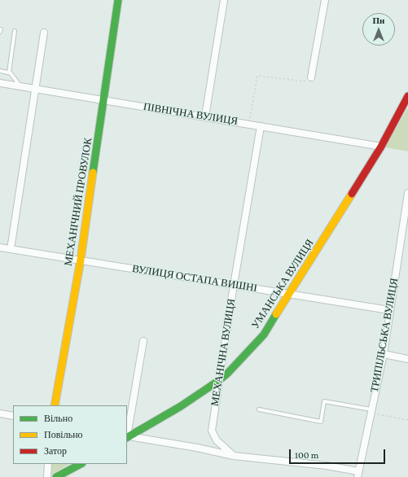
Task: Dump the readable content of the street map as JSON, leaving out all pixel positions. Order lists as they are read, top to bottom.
{
  "streets": {
    "main road": ["МЕХАНІЧНИЙ ПРОВУЛОК", "УМАНСЬКА ВУЛИЦЯ"],
    "street": [
      "ПІВНІЧНА ВУЛИЦЯ",
      "ВУЛИЦЯ ОСТАПА ВИШНІ",
      "ТРИПІЛЬСЬКА ВУЛИЦЯ",
      "МЕХАНІЧНА ВУЛИЦЯ"
    ]
  },
  "crossings": [
    ["ПІВНІЧНА ВУЛИЦЯ", "МЕХАНІЧНИЙ ПРОВУЛОК"],
    ["ПІВНІЧНА ВУЛИЦЯ", "УМАНСЬКА ВУЛИЦЯ"],
    ["ПІВНІЧНА ВУЛИЦЯ", "МЕХАНІЧНА ВУЛИЦЯ"],
    ["МЕХАНІЧНИЙ ПРОВУЛОК", "ВУЛИЦЯ ОСТАПА ВИШНІ"],
    ["ВУЛИЦЯ ОСТАПА ВИШНІ", "УМАНСЬКА ВУЛИЦЯ"],
    ["ВУЛИЦЯ ОСТАПА ВИШНІ", "ТРИПІЛЬСЬКА ВУЛИЦЯ"],
    ["ВУЛИЦЯ ОСТАПА ВИШНІ", "МЕХАНІЧНА ВУЛИЦЯ"],
    ["УМАНСЬКА ВУЛИЦЯ", "МЕХАНІЧНА ВУЛИЦЯ"]
  ],
  "legend": ["Вільно", "Повільно", "Затор"],
  "scale_bar": "100 m",
  "north": "top"
}
